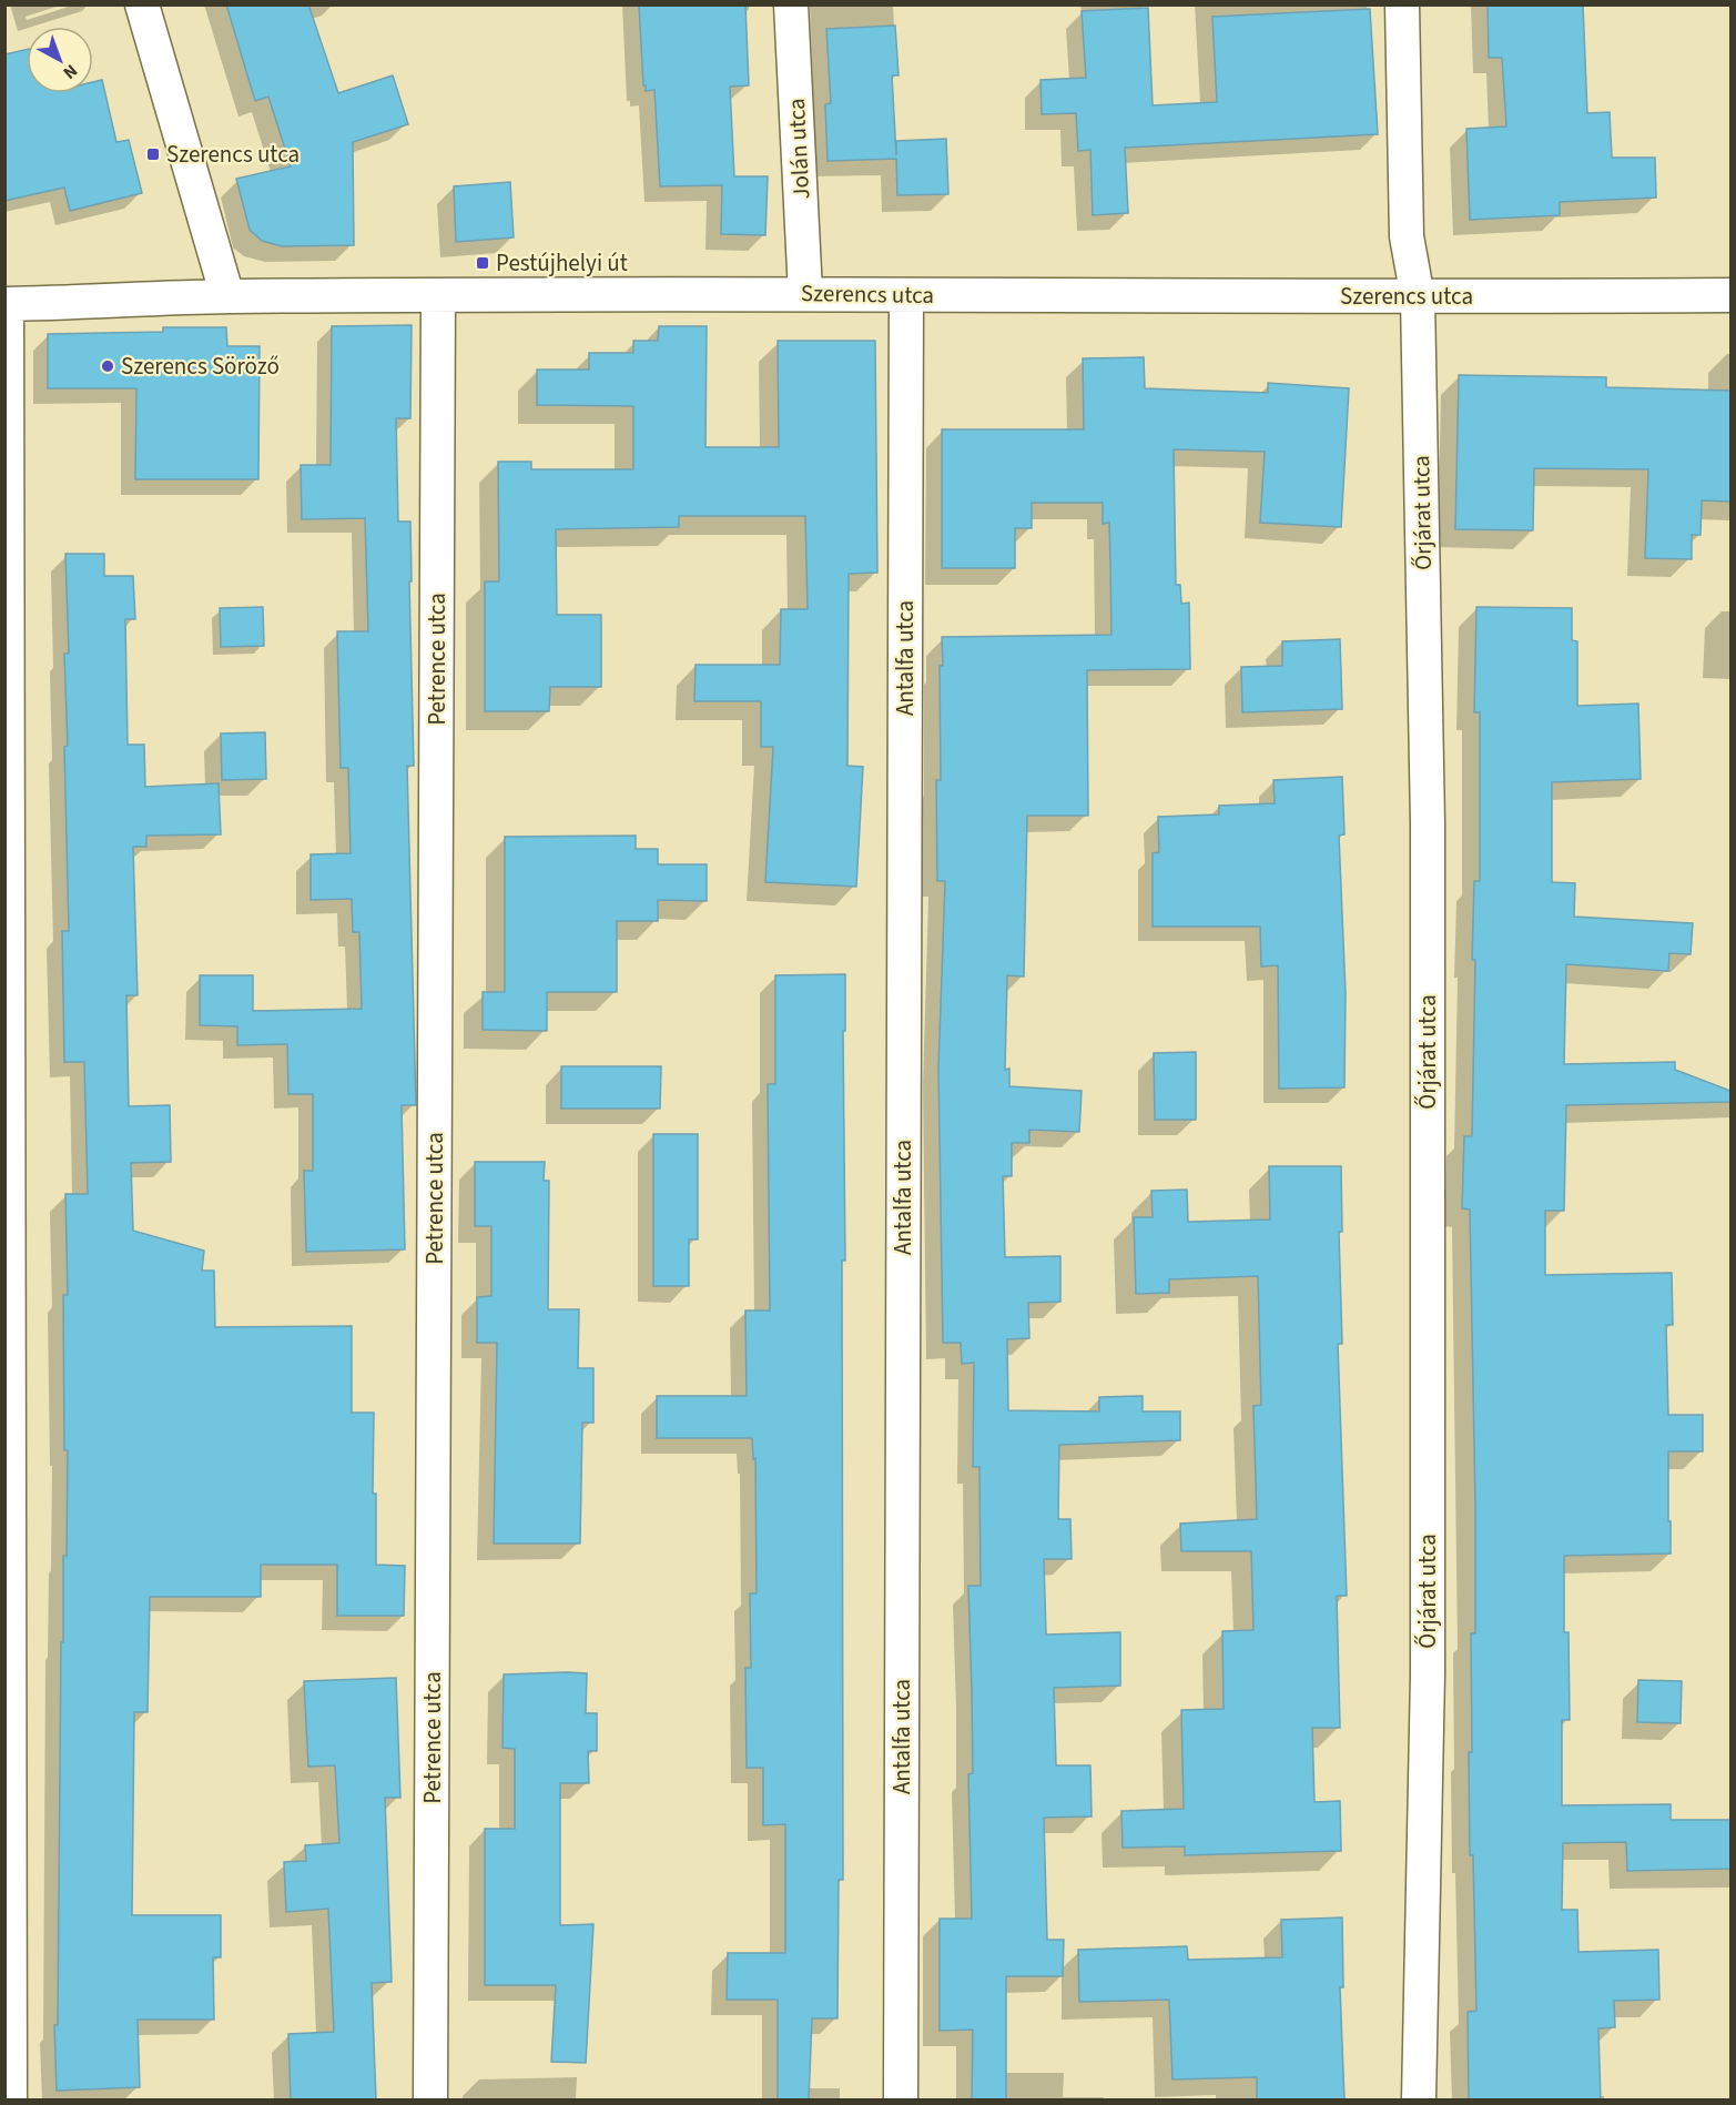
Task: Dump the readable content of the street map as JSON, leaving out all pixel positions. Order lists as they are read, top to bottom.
{
  "streets": {
    "street": [
      "Jolán utca",
      "Szerencs utca",
      "Őrjárat utca",
      "Antalfa utca",
      "Petrence utca"
    ]
  },
  "crossings": [
    ["Jolán utca", "Szerencs utca"],
    ["Szerencs utca", "Őrjárat utca"],
    ["Szerencs utca", "Antalfa utca"],
    ["Szerencs utca", "Petrence utca"]
  ],
  "places": {
    "transit": ["Szerencs utca", "Pestújhelyi út"],
    "other": ["Szerencs Söröző"]
  },
  "north": "bottom right"
}
